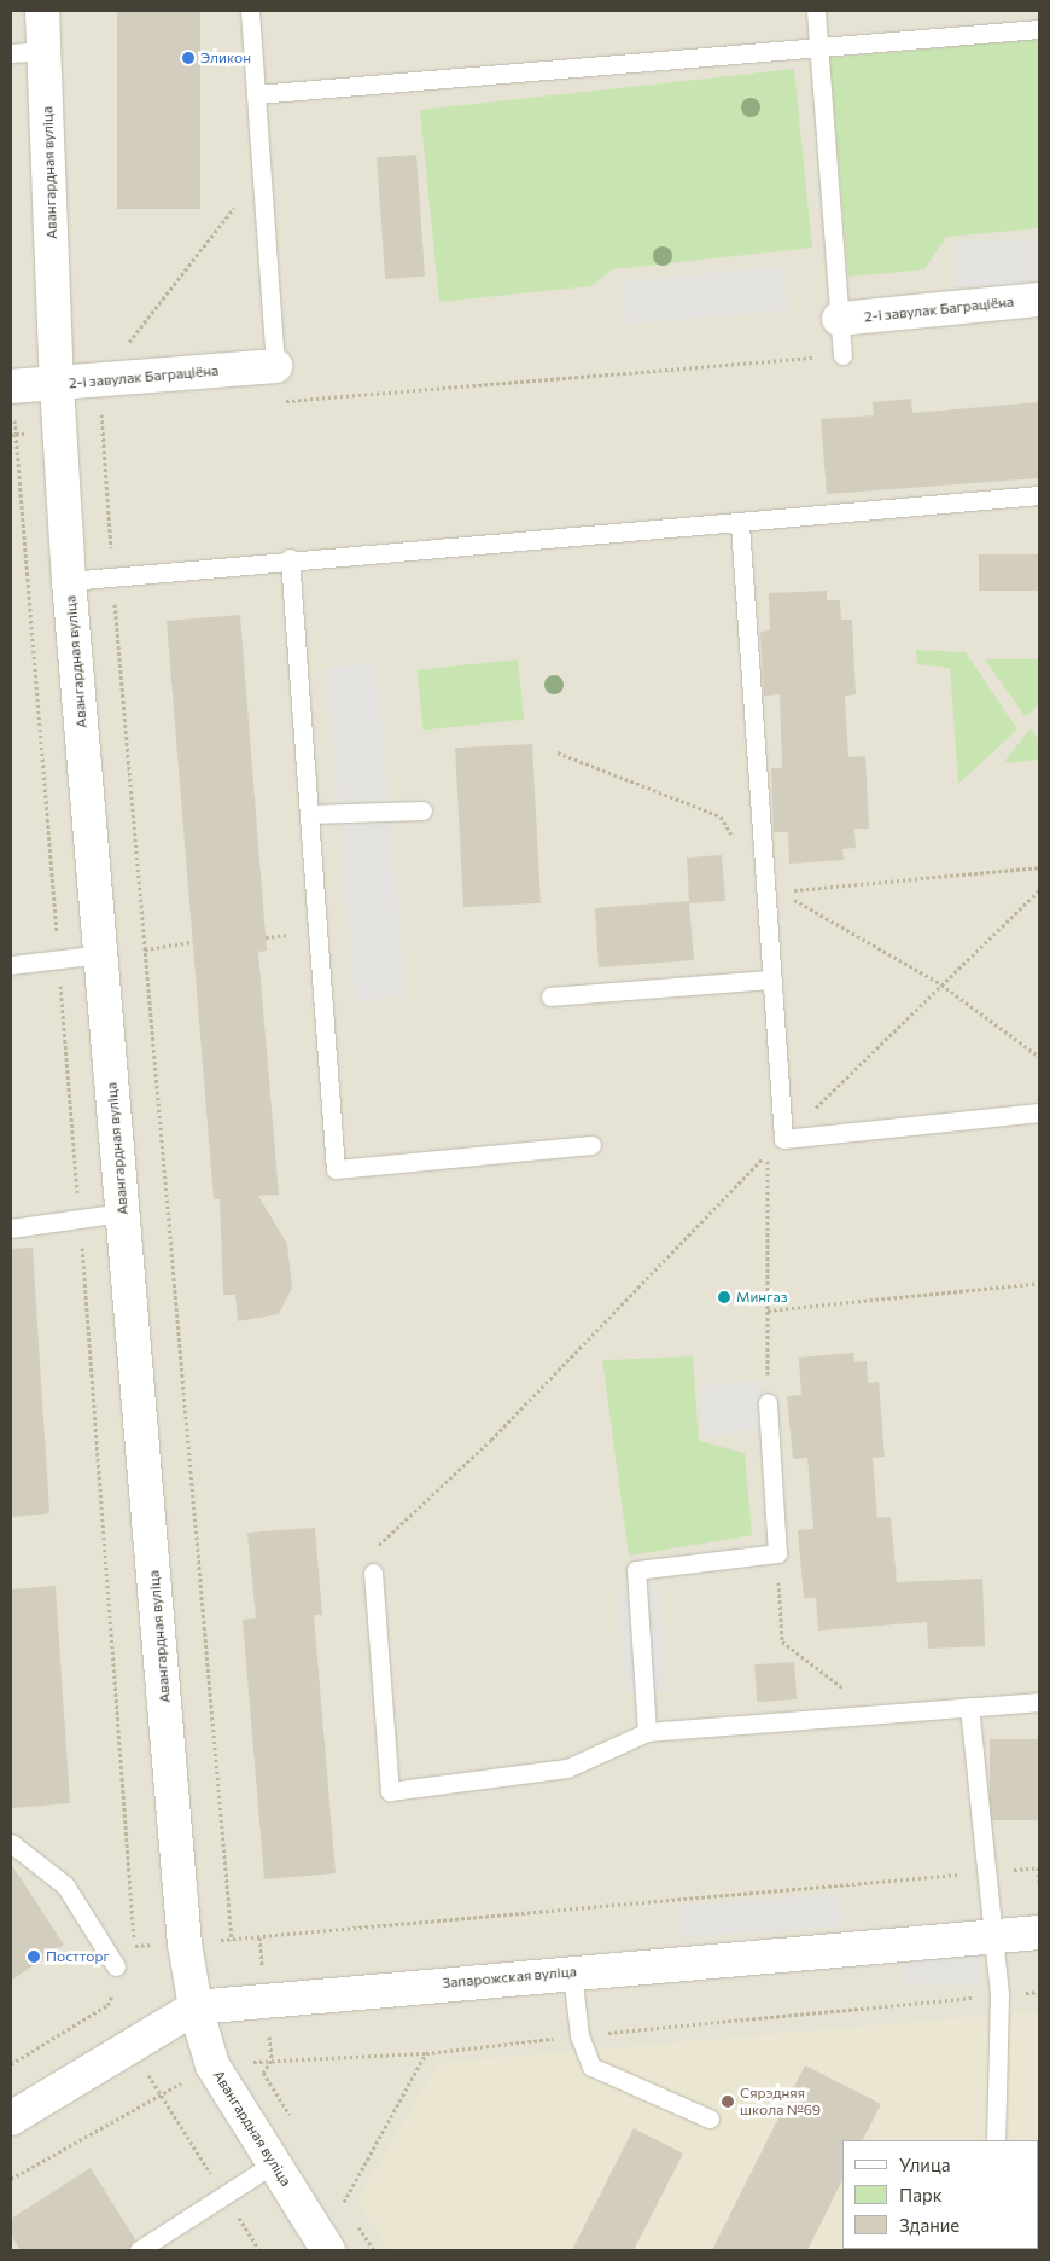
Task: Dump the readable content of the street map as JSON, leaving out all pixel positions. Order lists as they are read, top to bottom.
{
  "streets": {
    "street": ["Авангардная вуліца", "2-і завулак Баграціёна", "Запарожская вуліца"]
  },
  "crossings": [
    ["Авангардная вуліца", "2-і завулак Баграціёна"],
    ["Авангардная вуліца", "Запарожская вуліца"]
  ],
  "places": [
    "Эликон",
    "Мингаз",
    "Постторг",
    "Сярэдняя школа №69"
  ],
  "legend": ["Улица", "Парк", "Здание"]
}
